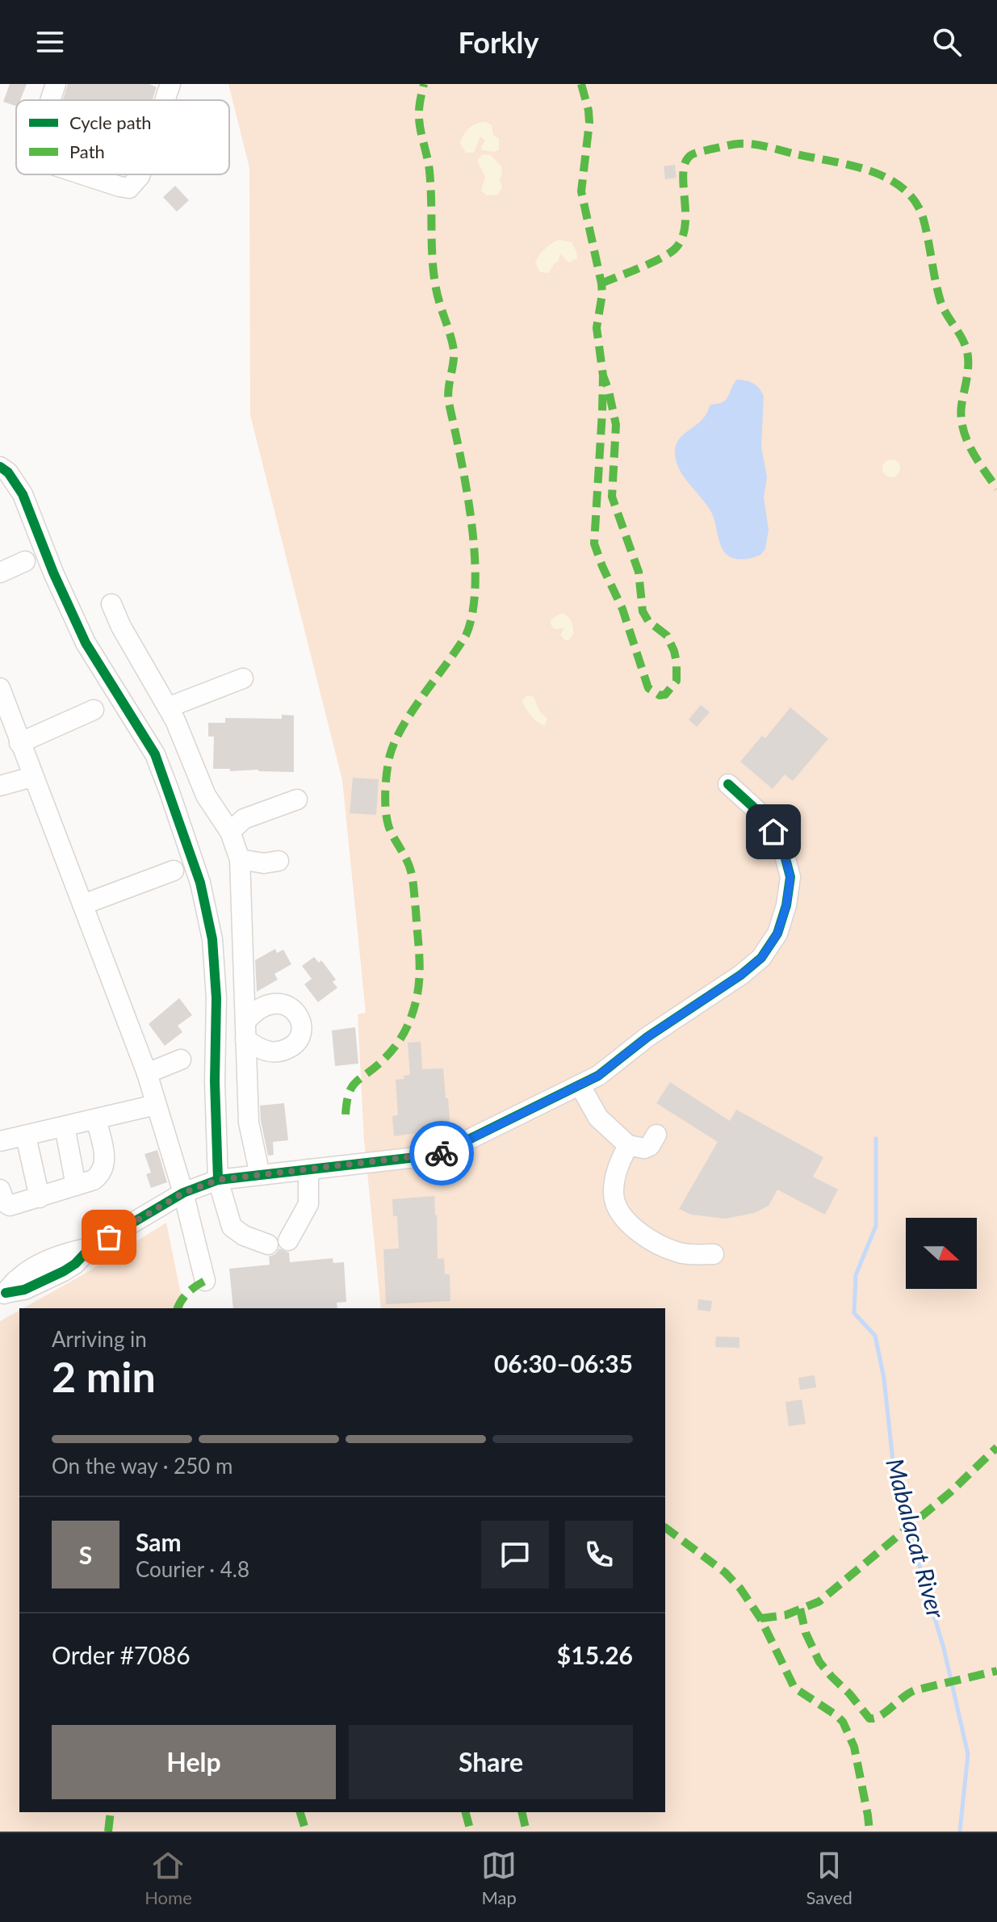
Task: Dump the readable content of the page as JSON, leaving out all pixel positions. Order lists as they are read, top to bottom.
{
  "water": ["Mabalacat River"],
  "legend": ["Cycle path", "Path"],
  "north": "right",
  "page": {
    "header": "Forkly",
    "heading": ["2 min", "Arriving in", "06:30–06:35"],
    "panel": [
      "Sam",
      "Courier · 4.8",
      "Order #7086",
      "$15.26"
    ],
    "bar": "On the way · 250 m",
    "round": "S",
    "buttons": ["Help", "Share"],
    "tabs": ["Home", "Map", "Saved"]
  }
}
